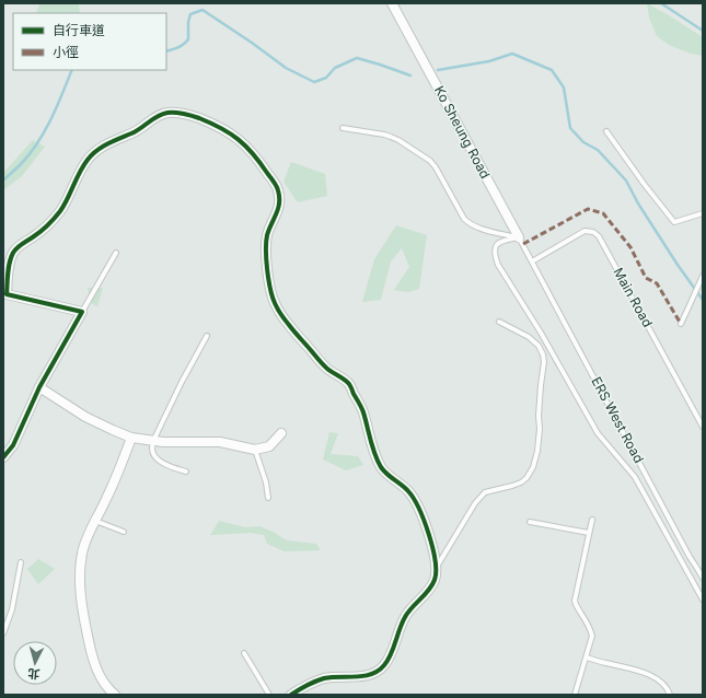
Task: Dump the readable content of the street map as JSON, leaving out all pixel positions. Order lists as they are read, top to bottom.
{
  "streets": {
    "street": ["Ko Sheung Road"],
    "lane": ["Main Road", "ERS West Road"]
  },
  "crossings": [
    ["Ko Sheung Road", "Main Road"],
    ["Ko Sheung Road", "ERS West Road"],
    ["Main Road", "ERS West Road"]
  ],
  "legend": ["自行車道", "小徑"],
  "north": "bottom"
}
